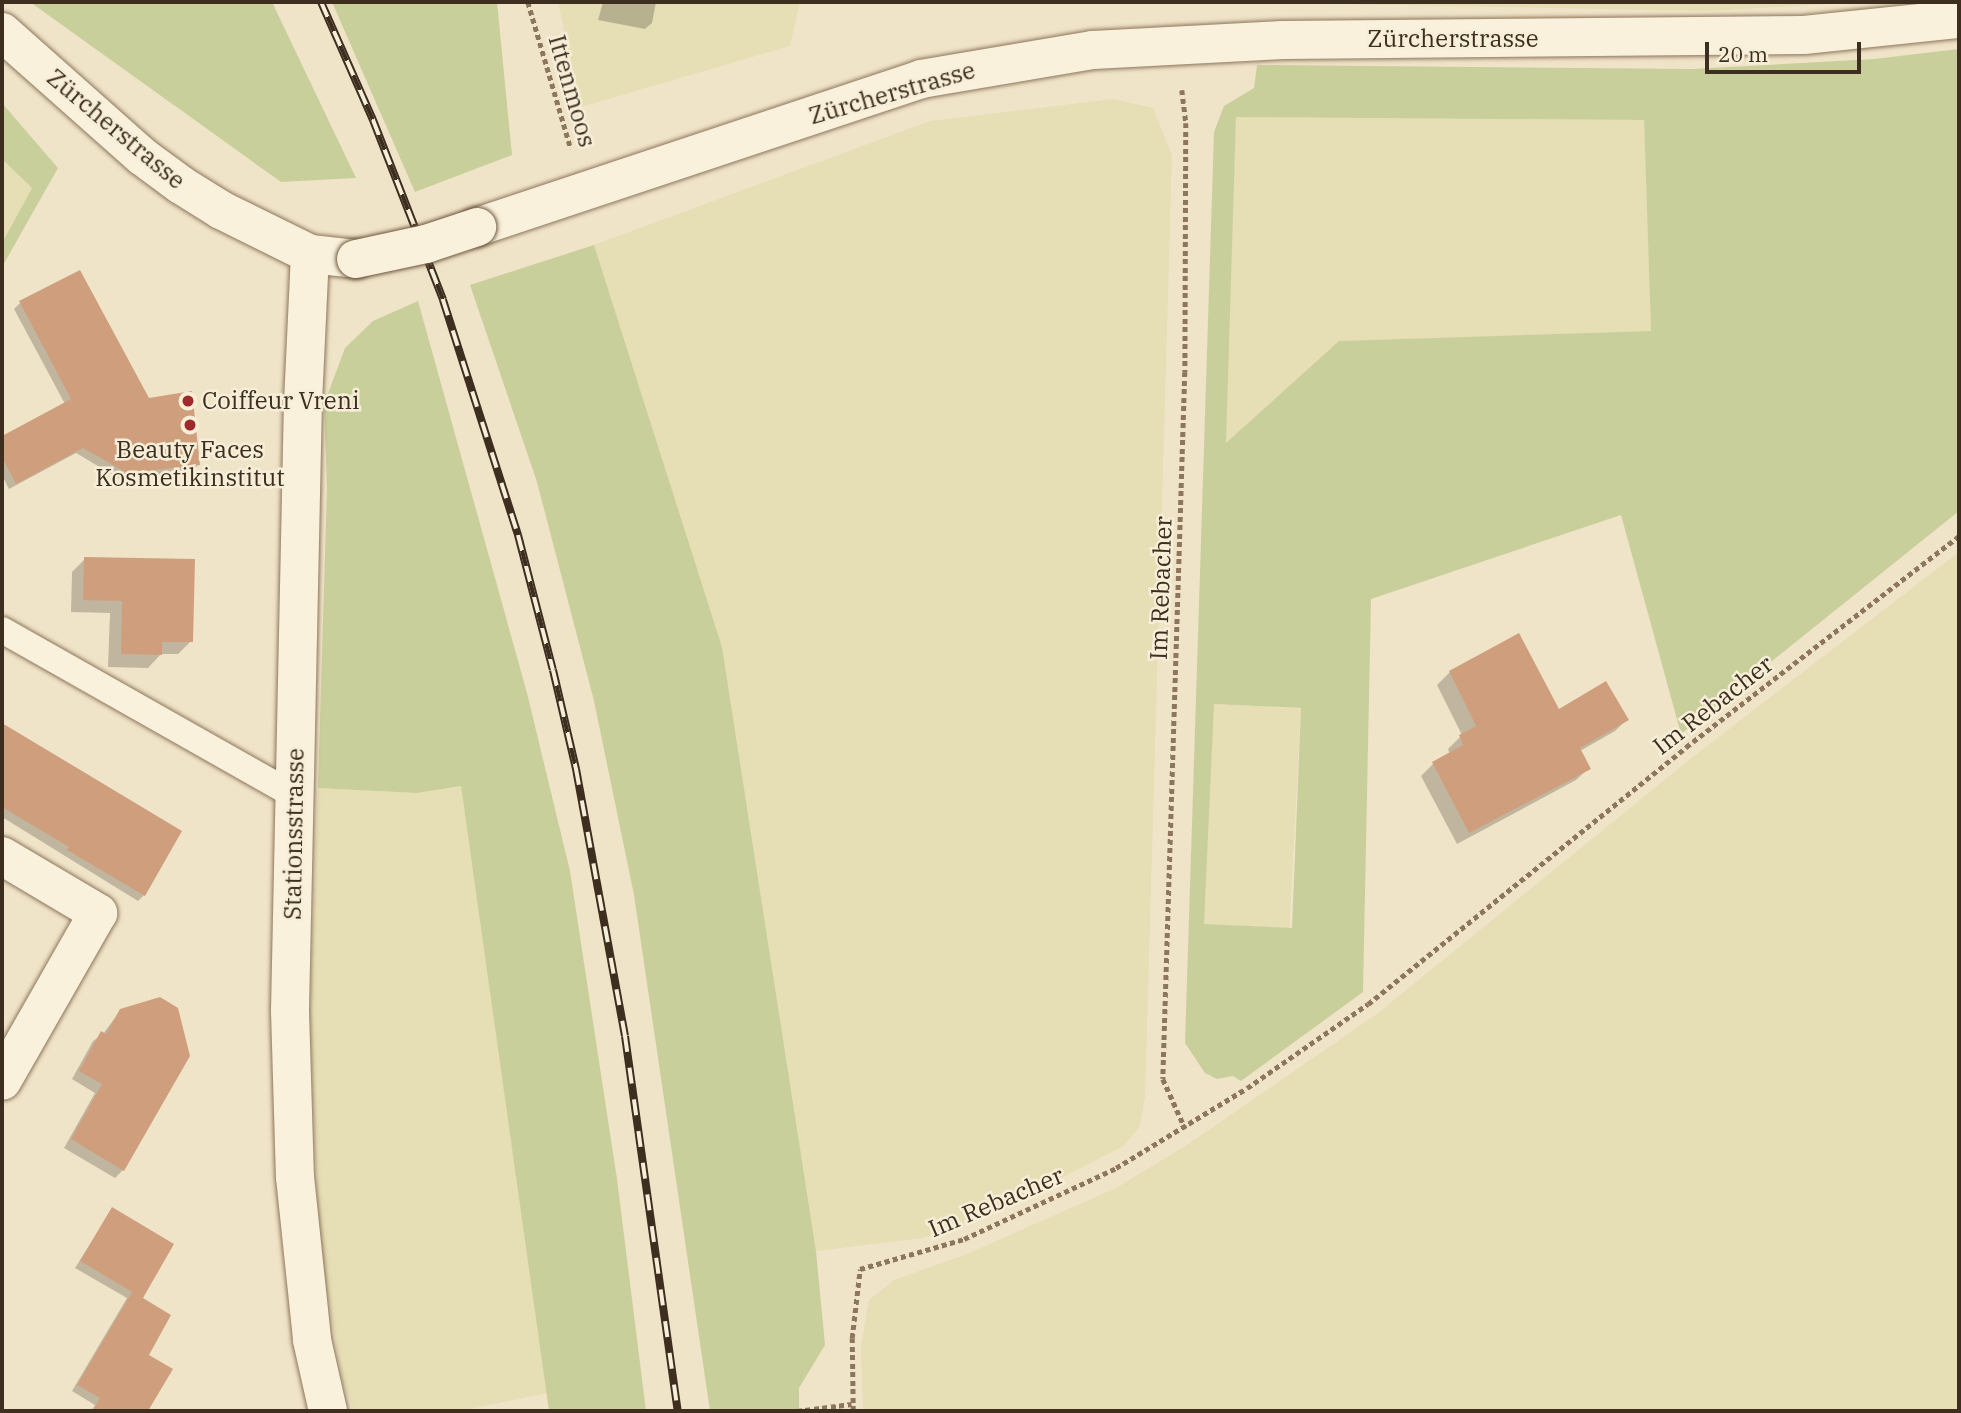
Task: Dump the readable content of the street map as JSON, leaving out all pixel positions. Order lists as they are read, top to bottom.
{
  "streets": {
    "main road": ["Zürcherstrasse", "Stationsstrasse"],
    "path": ["Ittenmoos", "Im Rebacher"]
  },
  "crossings": [
    ["Zürcherstrasse", "Ittenmoos"],
    ["Zürcherstrasse", "Im Rebacher"],
    ["Zürcherstrasse", "Stationsstrasse"]
  ],
  "places": ["Coiffeur Vreni", "Beauty Faces Kosmetikinstitut"],
  "scale_bar": "20 m"
}
